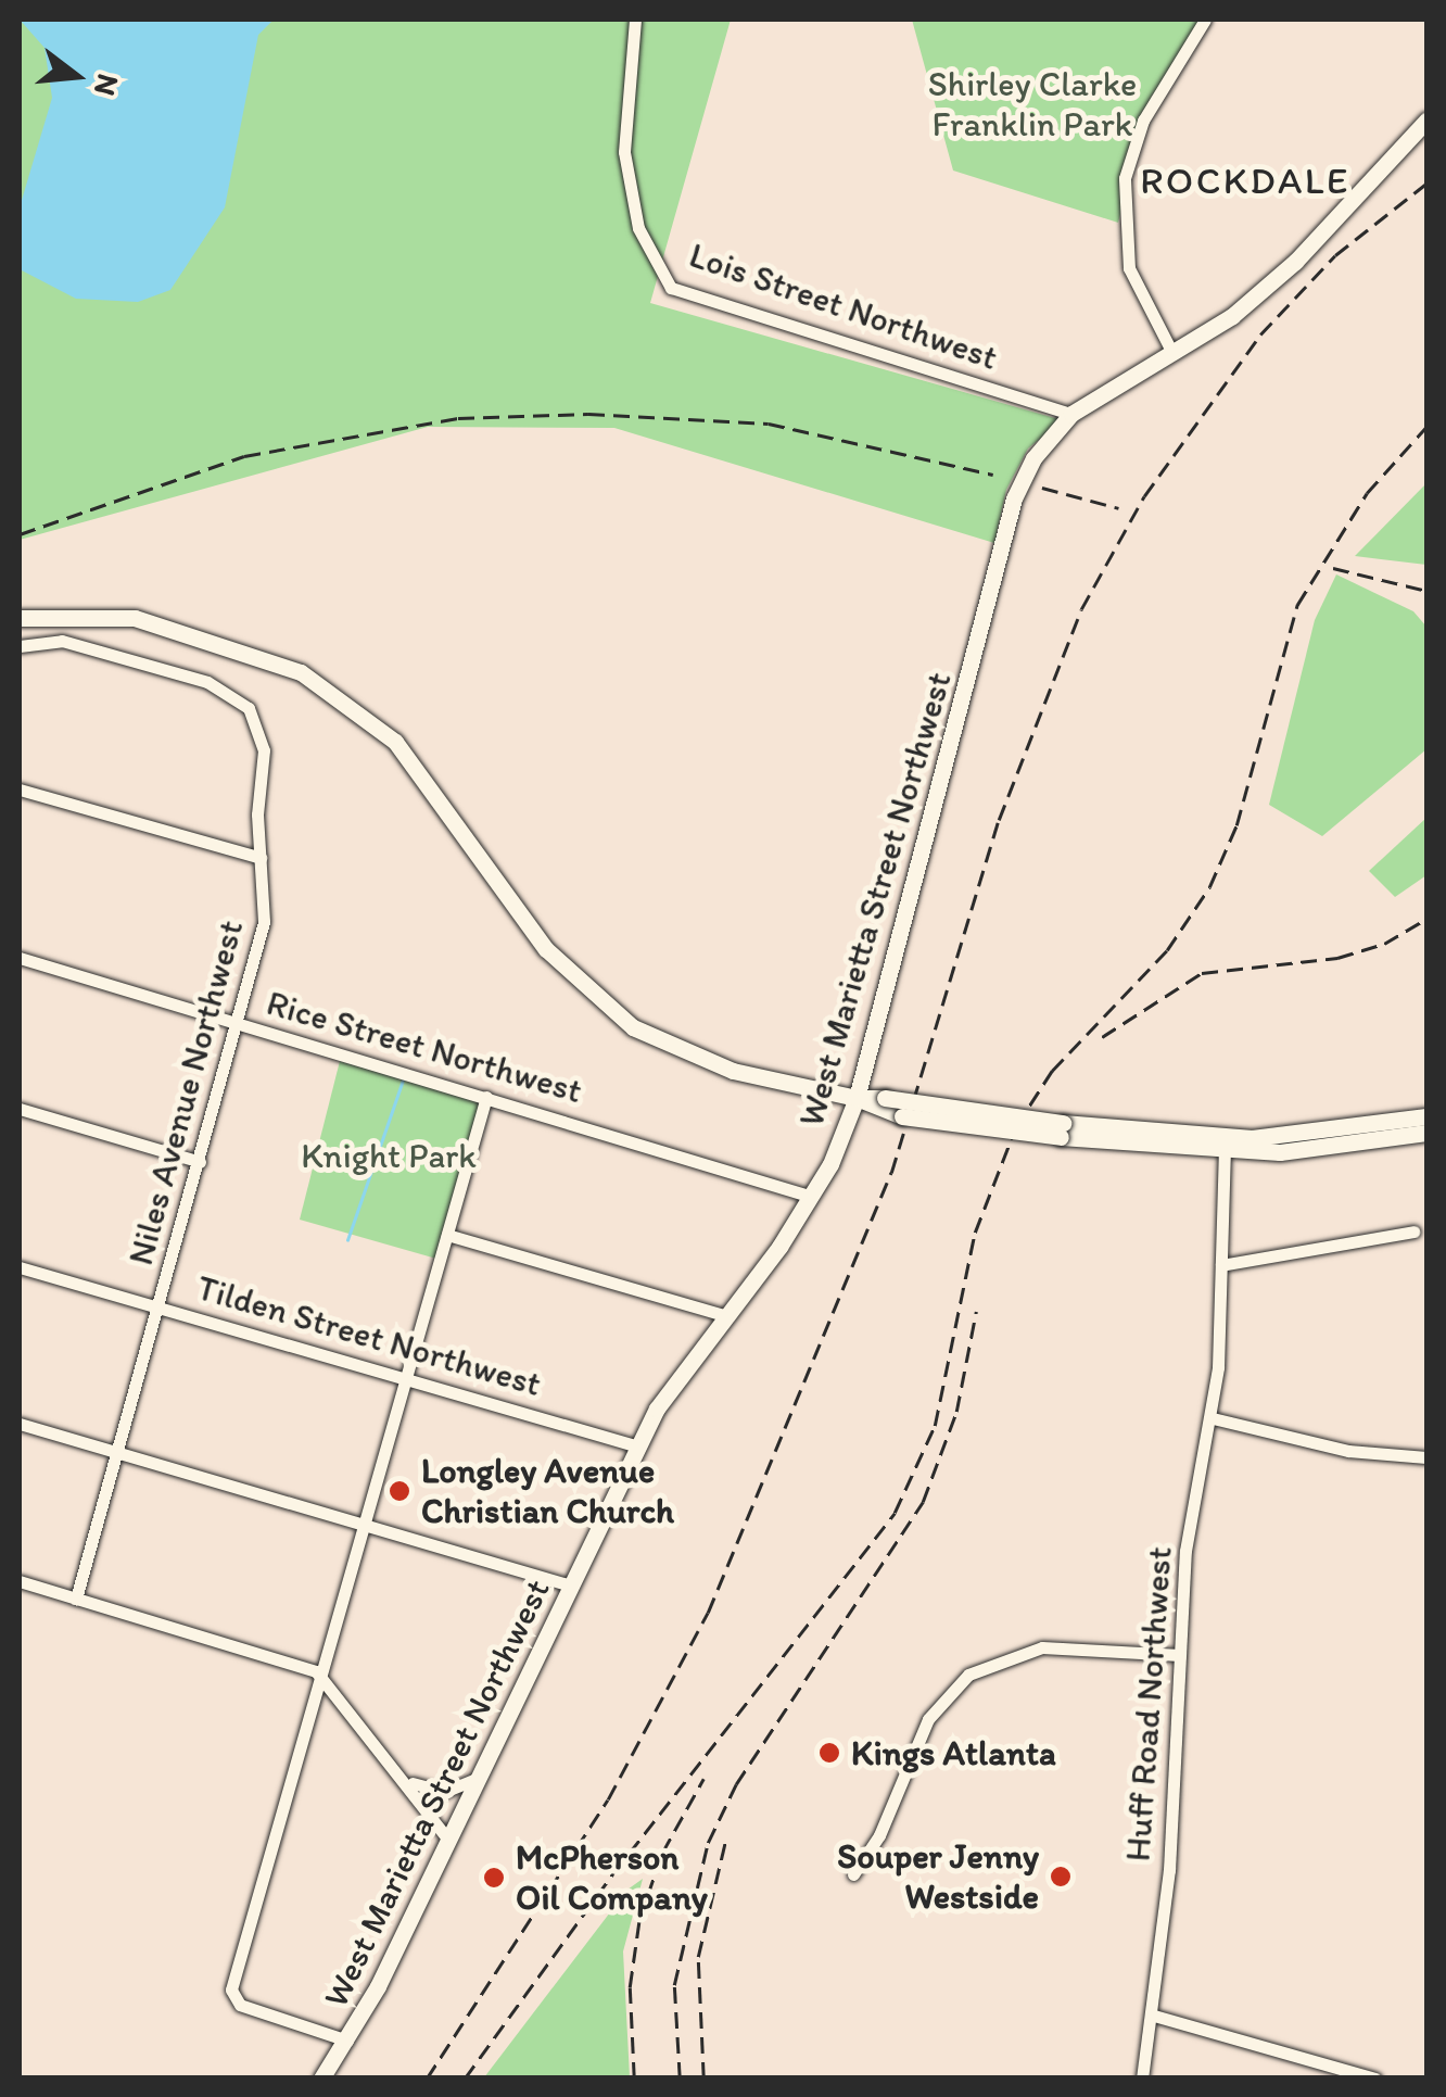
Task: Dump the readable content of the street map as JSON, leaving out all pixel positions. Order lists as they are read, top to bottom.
{
  "streets": {
    "street": [
      "Lois Street Northwest",
      "West Marietta Street Northwest",
      "Rice Street Northwest",
      "Niles Avenue Northwest",
      "Tilden Street Northwest",
      "Huff Road Northwest"
    ]
  },
  "crossings": [
    ["Lois Street Northwest", "West Marietta Street Northwest"],
    ["West Marietta Street Northwest", "Rice Street Northwest"],
    ["West Marietta Street Northwest", "Tilden Street Northwest"],
    ["Rice Street Northwest", "Niles Avenue Northwest"],
    ["Niles Avenue Northwest", "Tilden Street Northwest"]
  ],
  "districts": ["ROCKDALE"],
  "parks": ["Shirley Clarke Franklin Park", "Knight Park"],
  "places": [
    "Longley Avenue Christian Church",
    "Kings Atlanta",
    "Souper Jenny Westside",
    "McPherson Oil Company"
  ],
  "north": "right"
}
